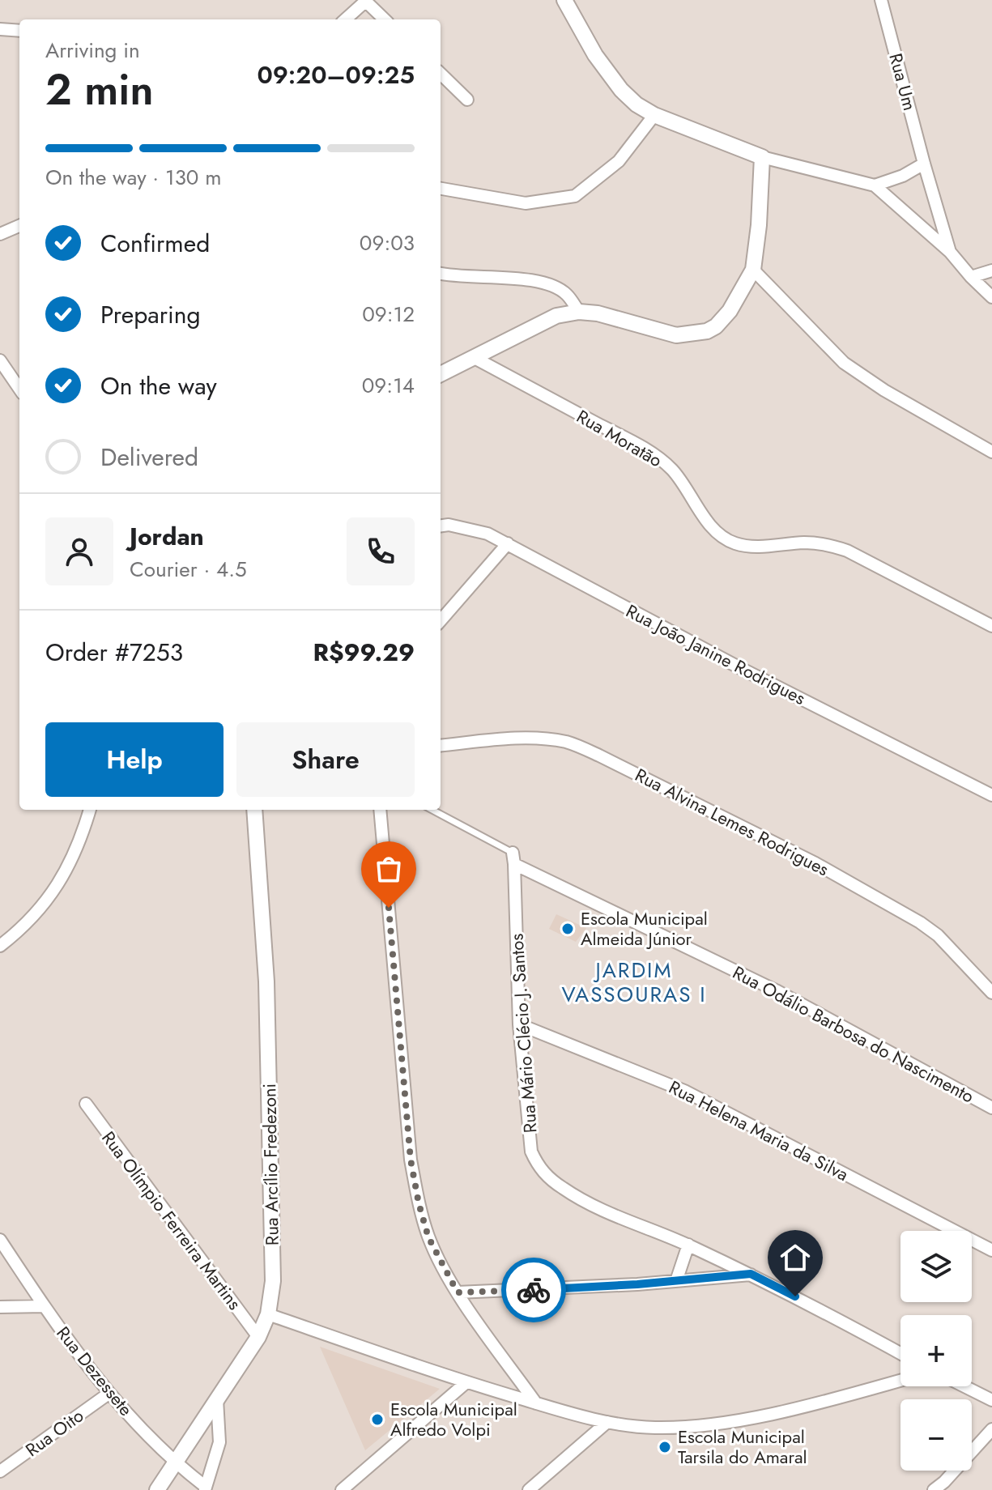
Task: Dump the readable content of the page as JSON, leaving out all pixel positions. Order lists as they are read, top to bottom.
{
  "streets": {
    "street": [
      "Rua Um",
      "Rua Moratão",
      "Rua João Janine Rodrigues",
      "Rua Alvina Lemes Rodrigues",
      "Rua Mário Clécio J. Santos",
      "Rua Odálio Barbosa do Nascimento",
      "Rua Helena Maria da Silva",
      "Rua Arcílio Fredezoni",
      "Rua Olímpio Ferreira Martins",
      "Rua Dezessete",
      "Rua Oito"
    ]
  },
  "crossings": [
    ["Rua Mário Clécio J. Santos", "Rua Odálio Barbosa do Nascimento"],
    ["Rua Mário Clécio J. Santos", "Rua Helena Maria da Silva"],
    ["Rua Arcílio Fredezoni", "Rua Olímpio Ferreira Martins"],
    ["Rua Arcílio Fredezoni", "Rua Dezessete"],
    ["Rua Dezessete", "Rua Oito"]
  ],
  "districts": ["JARDIM VASSOURAS I"],
  "places": ["Escola Municipal Almeida Júnior", "Escola Municipal Alfredo Volpi", "Escola Municipal Tarsila do Amaral"],
  "page": {
    "heading": ["2 min", "Arriving in", "09:20–09:25"],
    "panel": [
      "Jordan",
      "Courier · 4.5",
      "Order #7253",
      "R$99.29"
    ],
    "bar": "On the way · 130 m",
    "list": [
      ["Confirmed", "09:03"],
      ["Preparing", "09:12"],
      ["On the way", "09:14"],
      "Delivered"
    ],
    "buttons": ["Help", "Share"],
    "map_buttons": ["+", "−"]
  }
}
